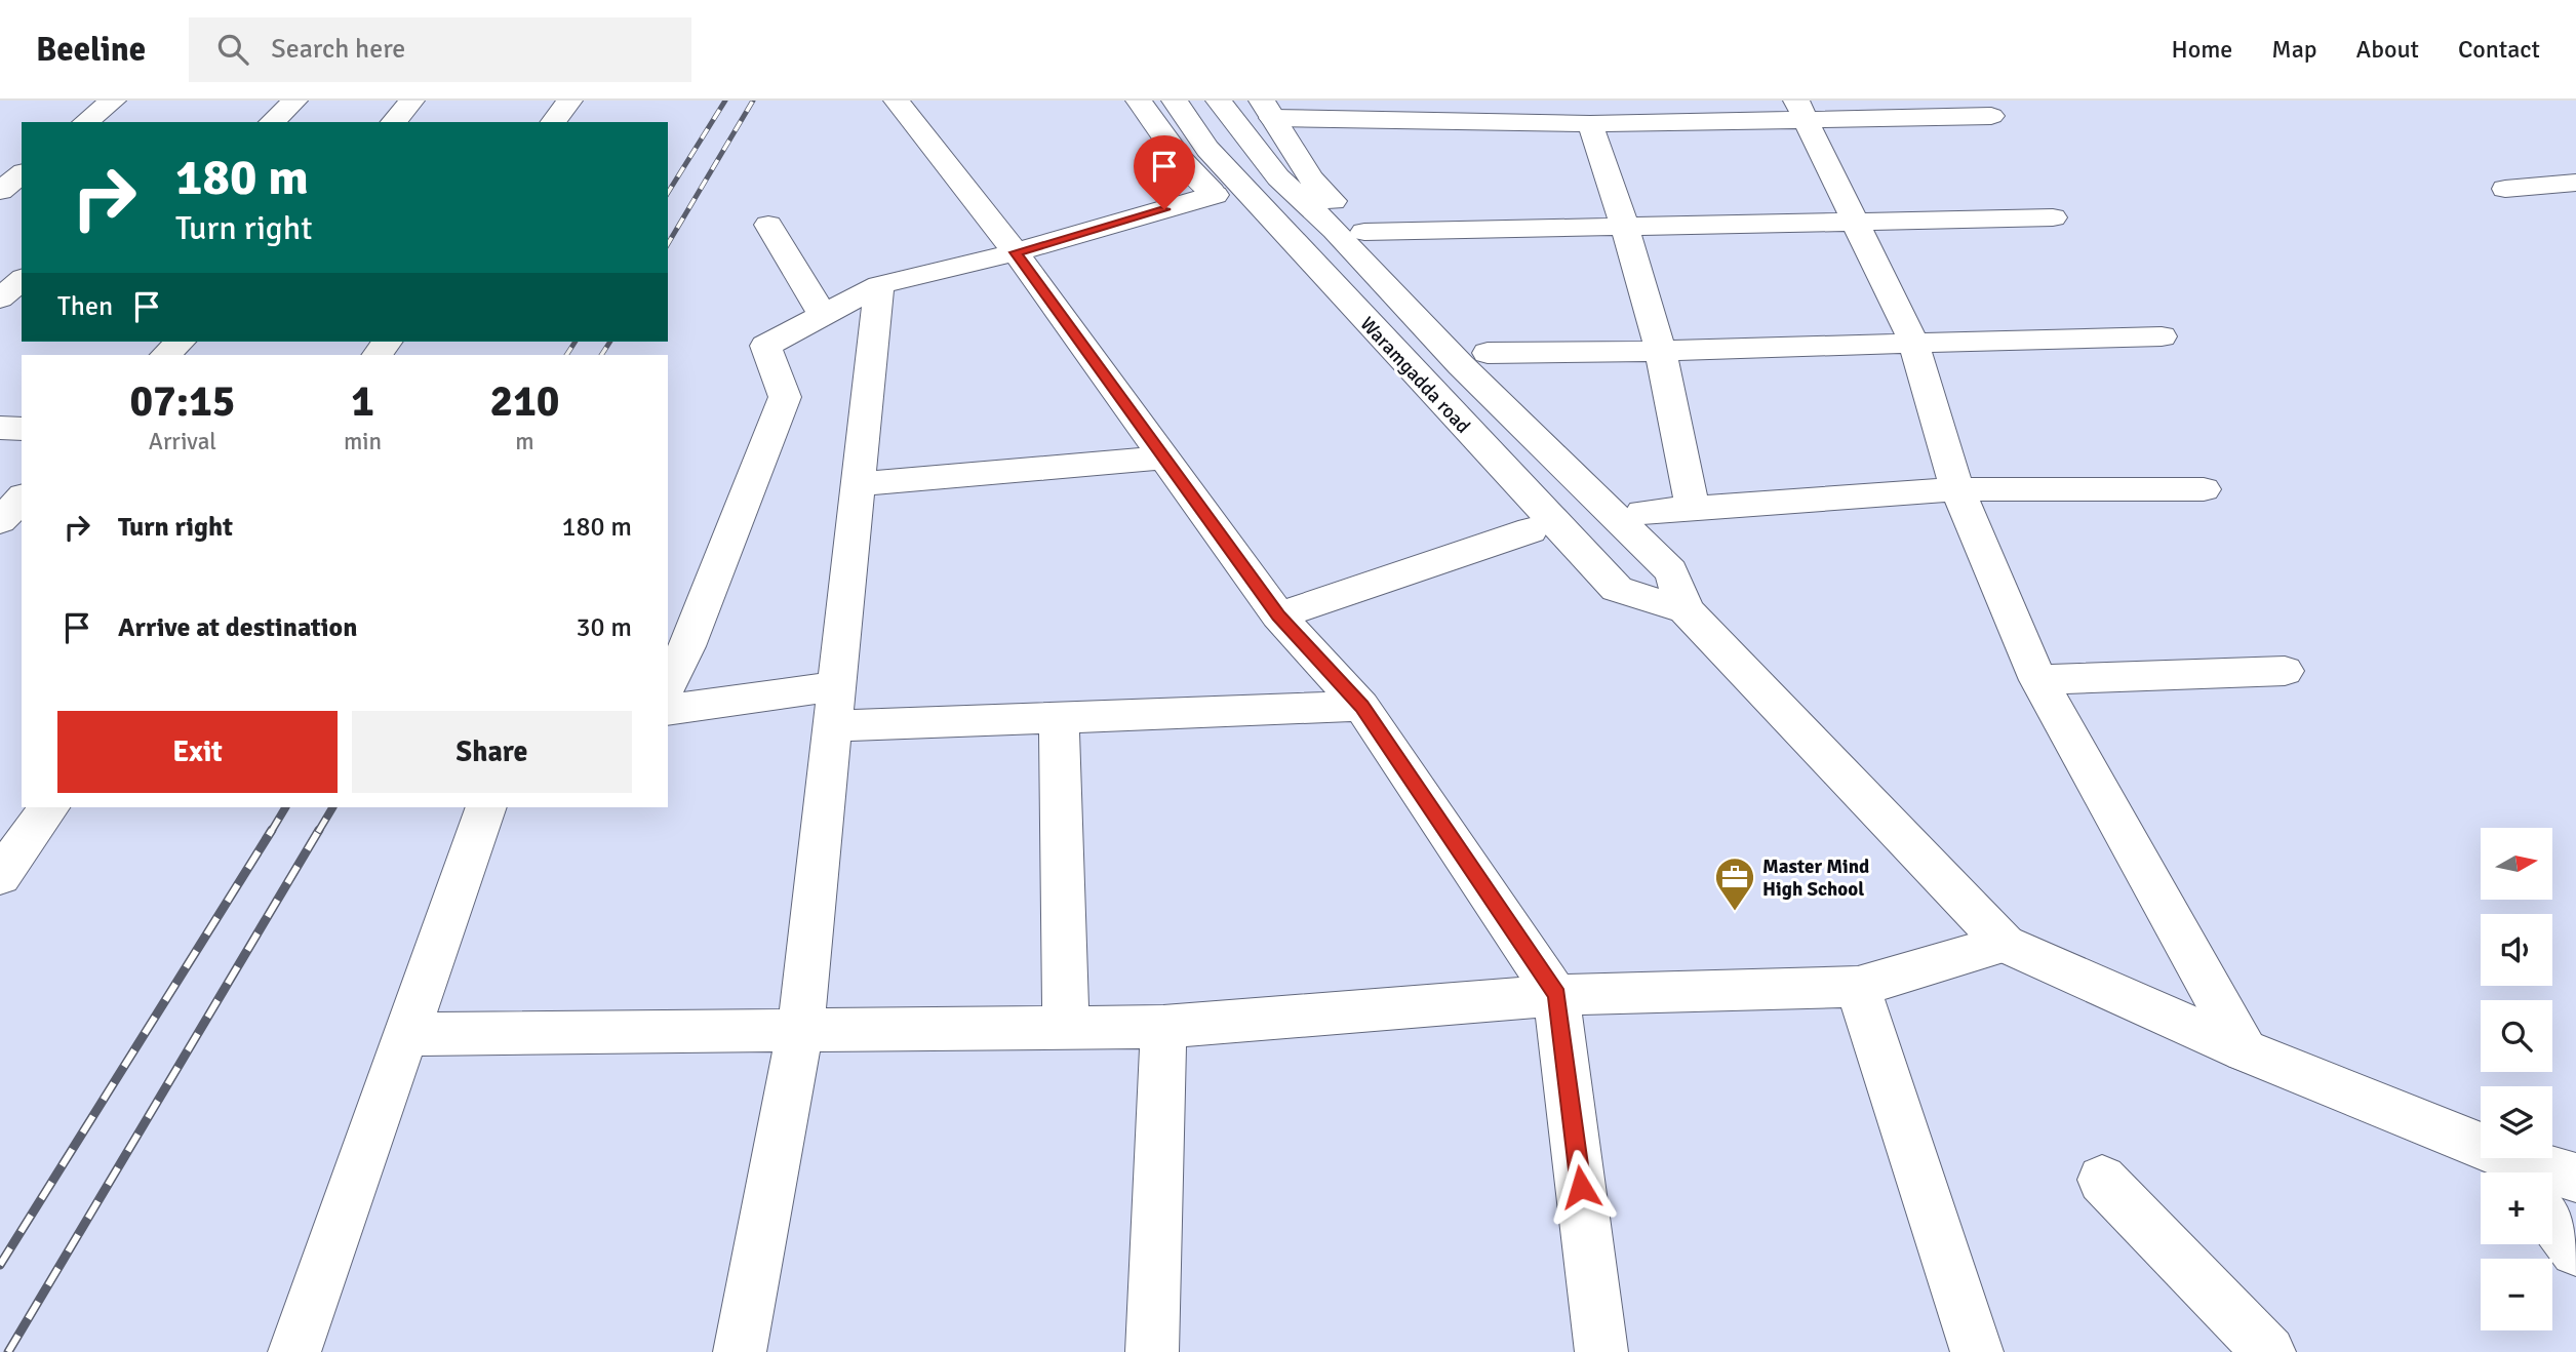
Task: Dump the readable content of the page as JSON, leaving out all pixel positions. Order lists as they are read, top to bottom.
{
  "streets": {
    "street": ["Waramgadda road"]
  },
  "places": {
    "office": ["Master Mind High School"]
  },
  "north": "right",
  "page": {
    "header": "Beeline",
    "search": "Search here",
    "nav": [
      "Home",
      "Map",
      "About",
      "Contact"
    ],
    "turn": ["180 m", "Turn right"],
    "then": "Then",
    "eta": [
      "07:15",
      "Arrival",
      "1",
      "min",
      "210",
      "m"
    ],
    "list": [
      {
        "name": "Turn right",
        "value": "180 m"
      },
      {
        "name": "Arrive at destination",
        "value": "30 m"
      }
    ],
    "buttons": ["Exit", "Share"],
    "map_buttons": ["+", "−"]
  }
}
